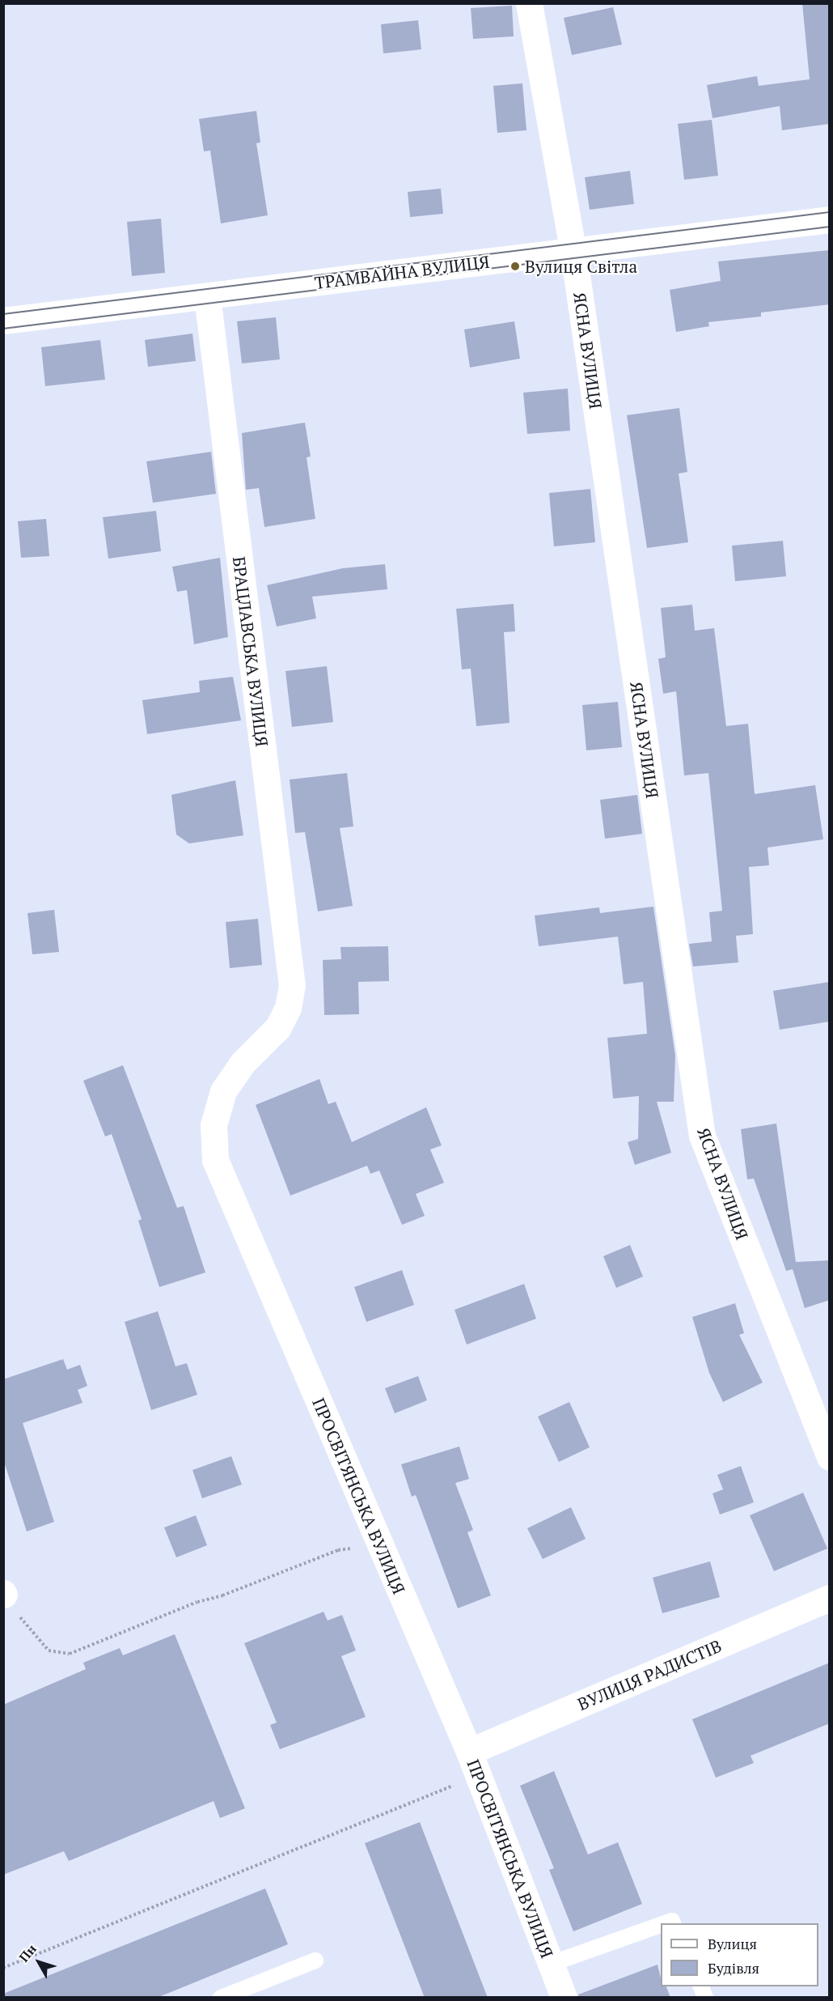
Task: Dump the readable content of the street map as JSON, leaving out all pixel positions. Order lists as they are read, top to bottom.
{
  "streets": {
    "street": [
      "ТРАМВАЙНА ВУЛИЦЯ",
      "ЯСНА ВУЛИЦЯ",
      "БРАЦЛАВСЬКА ВУЛИЦЯ",
      "ПРОСВІТЯНСЬКА ВУЛИЦЯ",
      "ВУЛИЦЯ РАДИСТІВ"
    ]
  },
  "crossings": [
    ["ТРАМВАЙНА ВУЛИЦЯ", "ЯСНА ВУЛИЦЯ"],
    ["ТРАМВАЙНА ВУЛИЦЯ", "БРАЦЛАВСЬКА ВУЛИЦЯ"],
    ["БРАЦЛАВСЬКА ВУЛИЦЯ", "ПРОСВІТЯНСЬКА ВУЛИЦЯ"],
    ["ПРОСВІТЯНСЬКА ВУЛИЦЯ", "ВУЛИЦЯ РАДИСТІВ"]
  ],
  "places": ["Вулиця Світла"],
  "legend": ["Вулиця", "Будівля"],
  "north": "top left"
}
